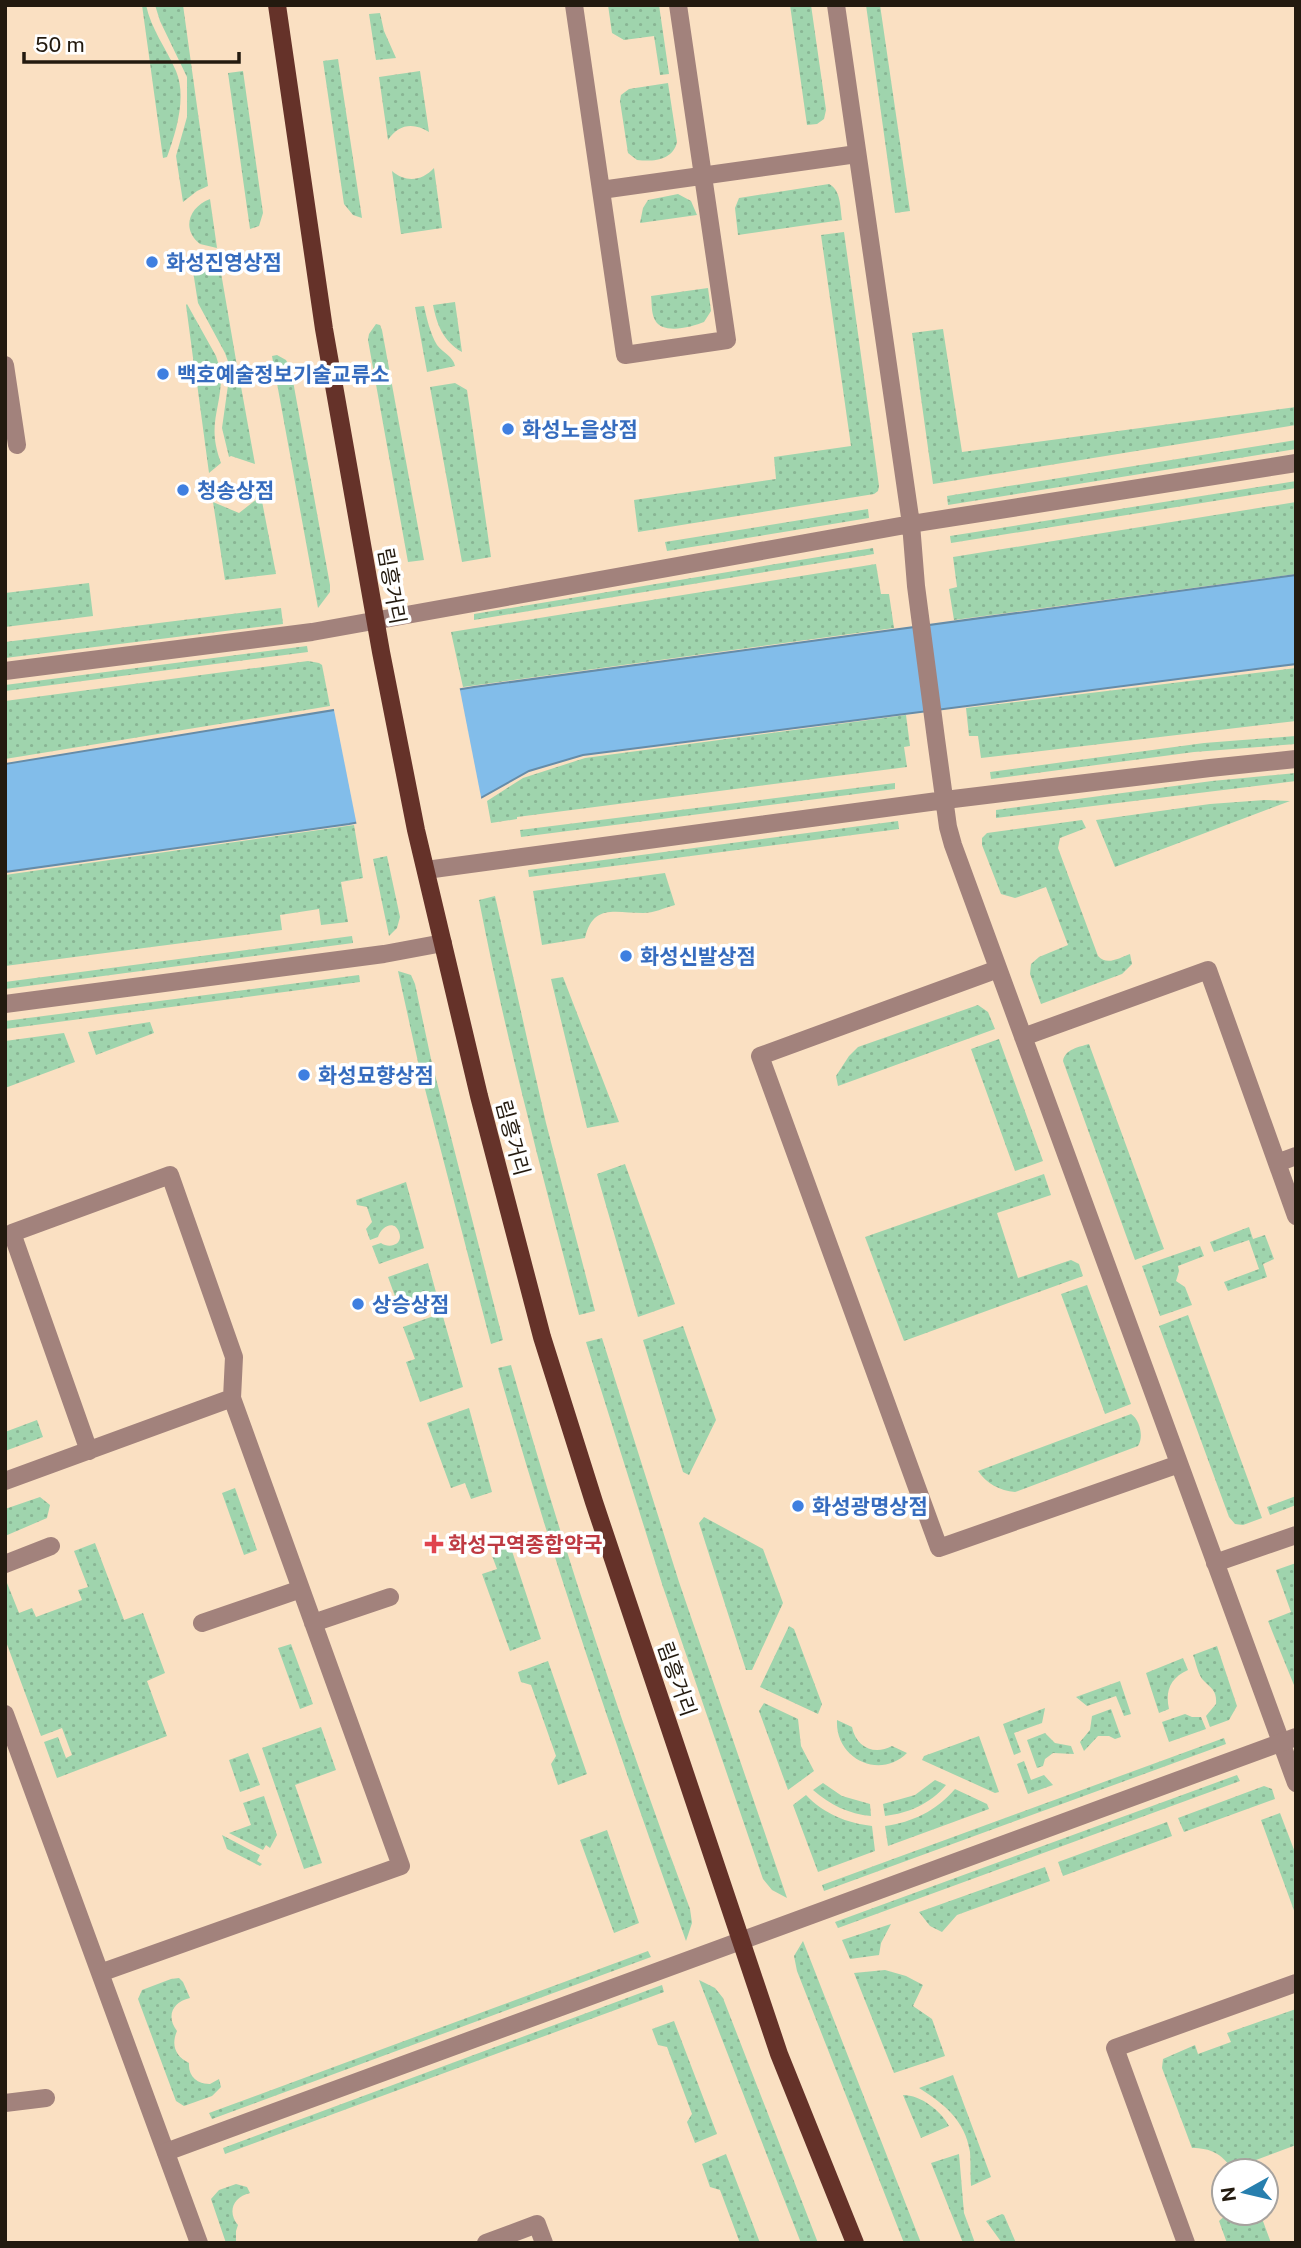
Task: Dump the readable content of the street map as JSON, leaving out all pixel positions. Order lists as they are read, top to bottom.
{
  "streets": {
    "main road": ["림흥거리"]
  },
  "places": {
    "other": [
      "화성진영상점",
      "백호예술정보기술교류소",
      "화성노을상점",
      "청송상점",
      "화성신발상점",
      "화성묘향상점",
      "상승상점",
      "화성광명상점"
    ],
    "health": ["화성구역종합약국"]
  },
  "scale_bar": "50 m",
  "north": "left"
}
